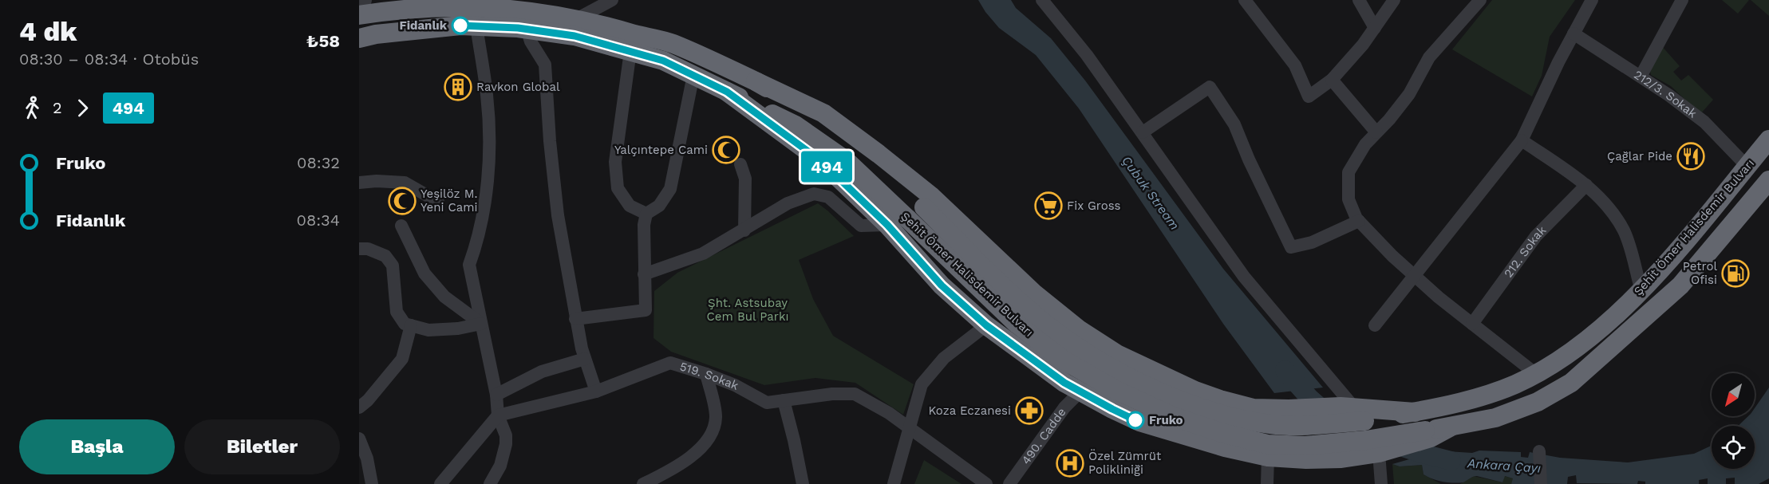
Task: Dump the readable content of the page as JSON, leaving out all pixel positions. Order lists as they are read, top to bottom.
{
  "streets": {
    "highway": ["Şehit Ömer Halisdemir Bulvarı"],
    "street": [
      "212/3. Sokak",
      "212. Sokak",
      "519. Sokak",
      "490. Cadde"
    ]
  },
  "crossings": [
    ["212/3. Sokak", "Şehit Ömer Halisdemir Bulvarı"],
    ["Şehit Ömer Halisdemir Bulvarı", "490. Cadde"]
  ],
  "water": ["Çubuk Stream", "Ankara Çayı"],
  "parks": ["Şht. Astsubay Cem Bul Parkı"],
  "places": {
    "other": ["Fidanlık", "Fruko"],
    "building": ["Ravkon Global"],
    "mosque": ["Yalçıntepe Cami", "Yeşilöz M. Yeni Cami"],
    "restaurant": ["Çağlar Pide"],
    "supermarket": ["Fix Gross"],
    "fuel station": ["Petrol Ofisi"],
    "pharmacy": ["Koza Eczanesi"],
    "hospital": ["Özel Zümrüt Polikliniği"]
  },
  "lines": ["bus line 494"],
  "north": "bottom left",
  "page": {
    "heading": ["4 dk", "08:30 – 08:34 · Otobüs", "₺58"],
    "on_map": "494",
    "legs": ["2", "494"],
    "list": [
      {
        "name": "Fruko",
        "value": "08:32"
      },
      {
        "name": "Fidanlık",
        "value": "08:34"
      }
    ],
    "buttons": ["Başla", "Biletler"]
  }
}
